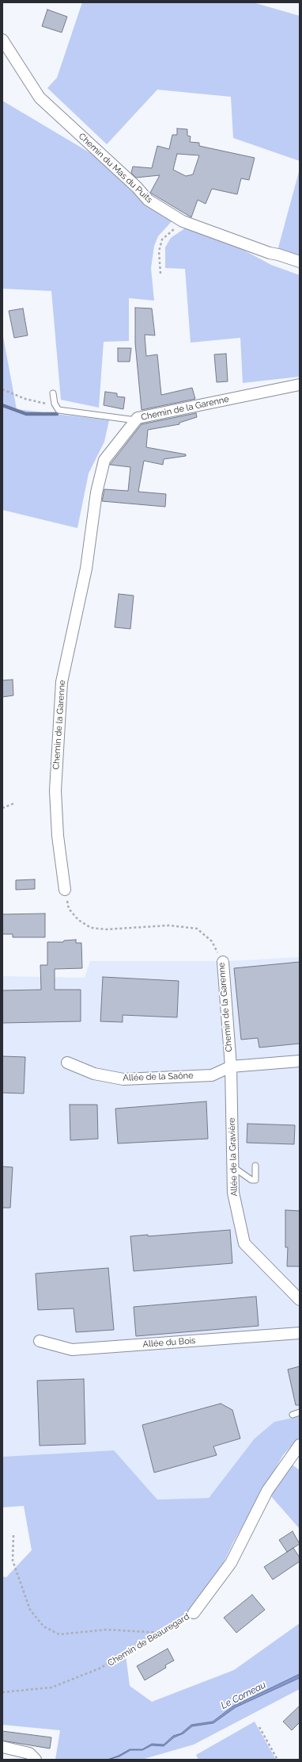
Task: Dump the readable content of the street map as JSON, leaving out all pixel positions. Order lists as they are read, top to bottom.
{
  "streets": {
    "street": [
      "Chemin du Mas du Puits",
      "Chemin de la Garenne",
      "Allée de la Saône",
      "Allée de la Gravière",
      "Allée du Bois",
      "Chemin de Beauregard"
    ]
  },
  "crossings": [
    ["Chemin de la Garenne", "Allée de la Saône"],
    ["Chemin de la Garenne", "Allée de la Gravière"],
    ["Allée de la Saône", "Allée de la Gravière"]
  ],
  "water": ["Le Corneau"]
}
